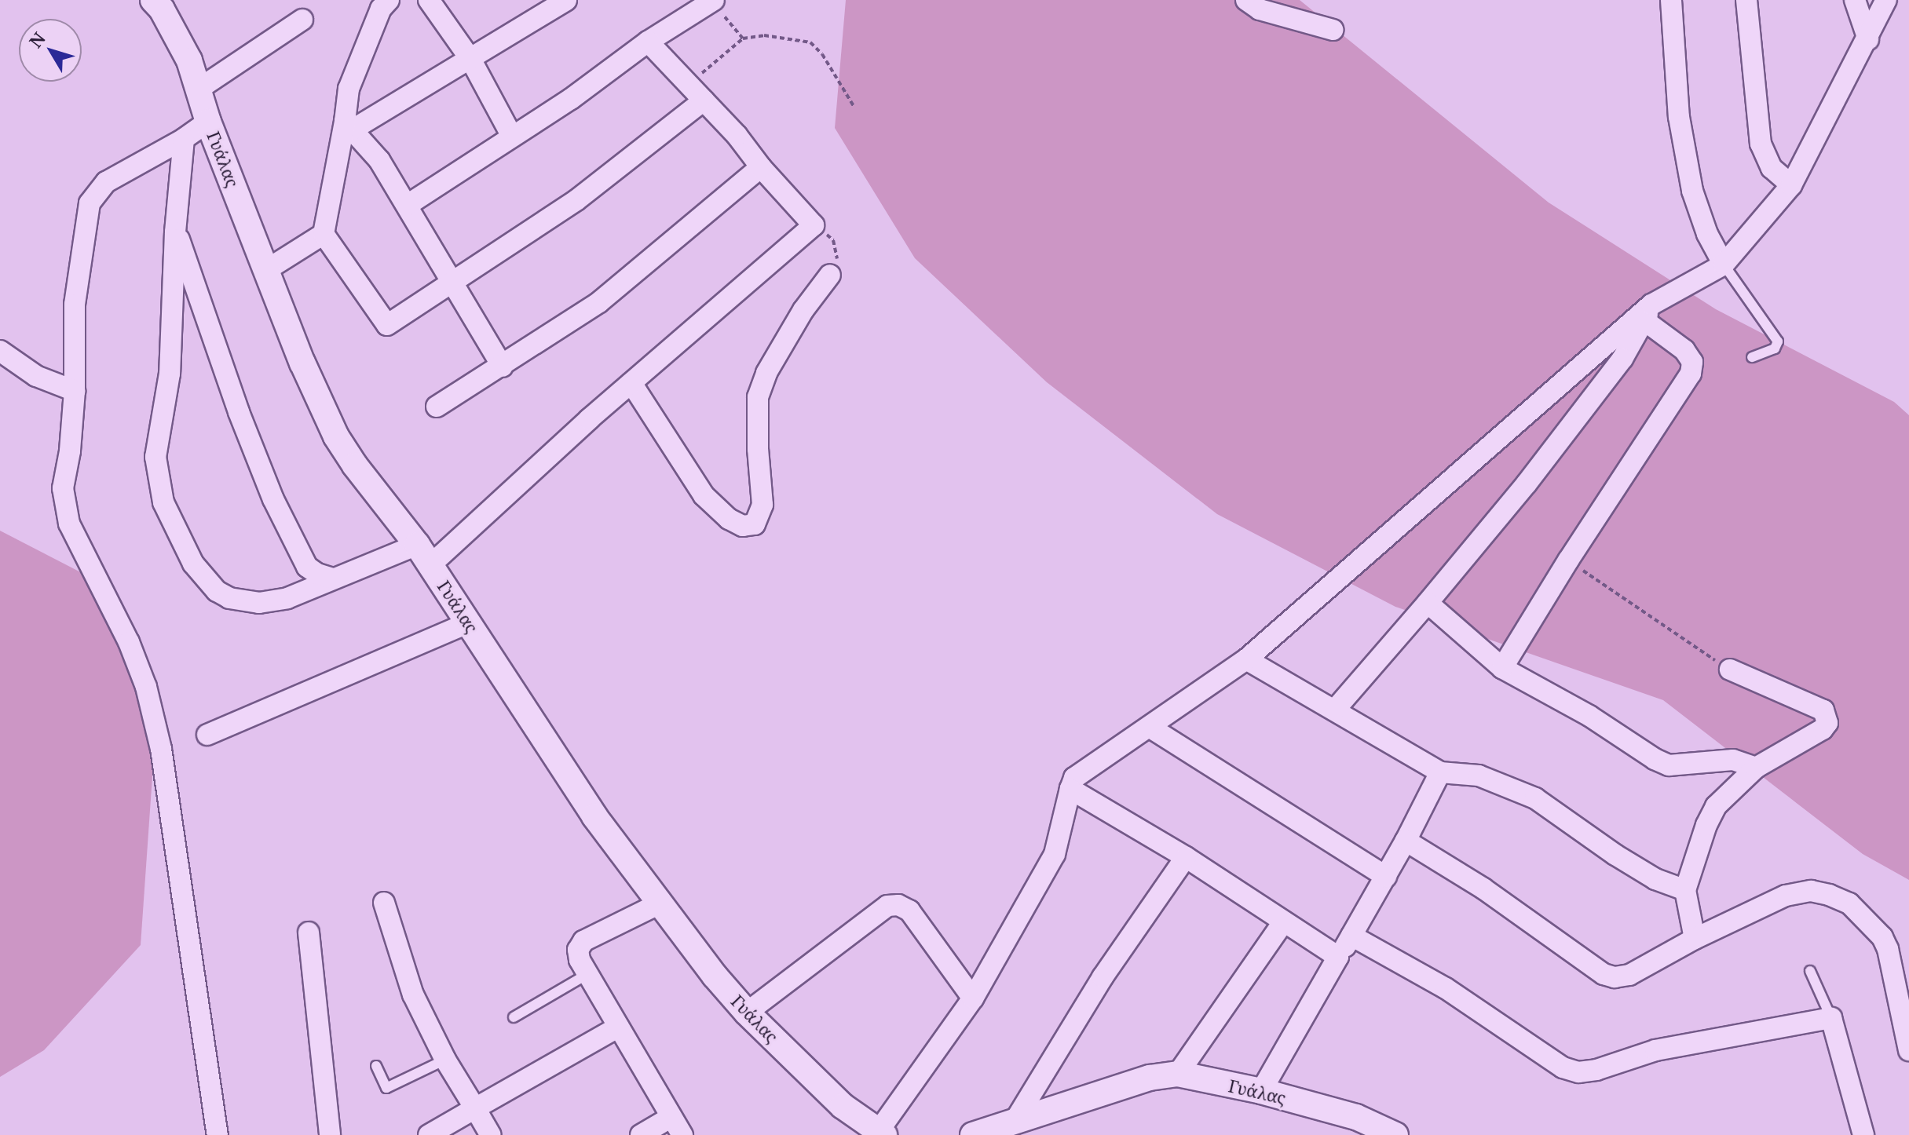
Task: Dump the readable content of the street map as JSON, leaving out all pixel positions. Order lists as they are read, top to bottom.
{
  "streets": {
    "street": ["Γυάλας"]
  },
  "north": "top left"
}
